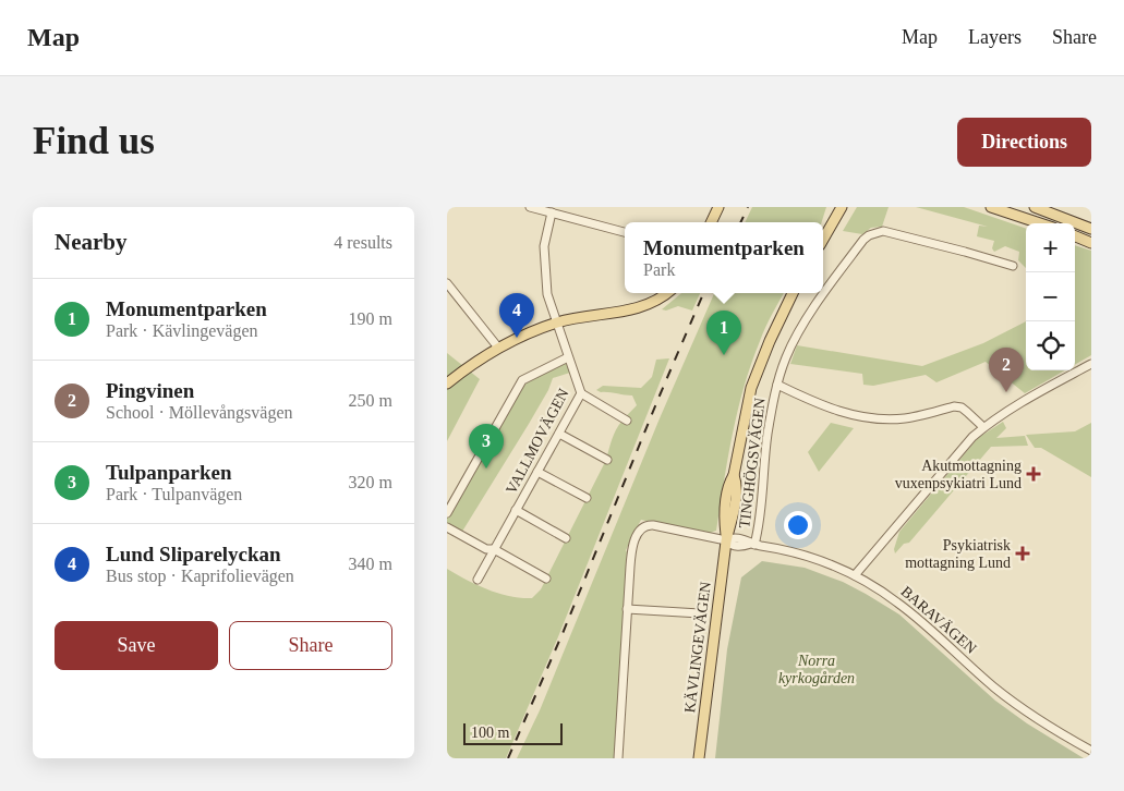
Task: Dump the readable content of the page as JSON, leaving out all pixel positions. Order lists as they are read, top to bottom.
{
  "streets": {
    "main road": ["KÄVLINGEVÄGEN"],
    "street": ["VALLMOVÄGEN", "TINGHÖGSVÄGEN", "BARAVÄGEN"]
  },
  "crossings": [
    ["TINGHÖGSVÄGEN", "BARAVÄGEN"],
    ["BARAVÄGEN", "KÄVLINGEVÄGEN"]
  ],
  "parks": ["Norra kyrkogården"],
  "places": {
    "health": ["Akutmottagning vuxenpsykiatri Lund", "Psykiatrisk mottagning Lund"]
  },
  "scale_bar": "100 m",
  "page": {
    "header": "Map",
    "nav": ["Map", "Layers", "Share"],
    "buttons": [
      "Directions",
      ["Save", "Share"]
    ],
    "title": "Find us",
    "heading": ["Nearby", "4 results"],
    "popup": ["Monumentparken", "Park"],
    "map_buttons": ["+", "−"],
    "list": [
      {
        "mark": "1",
        "name": "Monumentparken",
        "note": "Park · Kävlingevägen",
        "value": "190 m"
      },
      {
        "mark": "2",
        "name": "Pingvinen",
        "note": "School · Möllevångsvägen",
        "value": "250 m"
      },
      {
        "mark": "3",
        "name": "Tulpanparken",
        "note": "Park · Tulpanvägen",
        "value": "320 m"
      },
      {
        "mark": "4",
        "name": "Lund Sliparelyckan",
        "note": "Bus stop · Kaprifolievägen",
        "value": "340 m"
      }
    ],
    "pins": [
      "4",
      "1",
      "2",
      "3"
    ],
    "scale": "100 m"
  }
}
